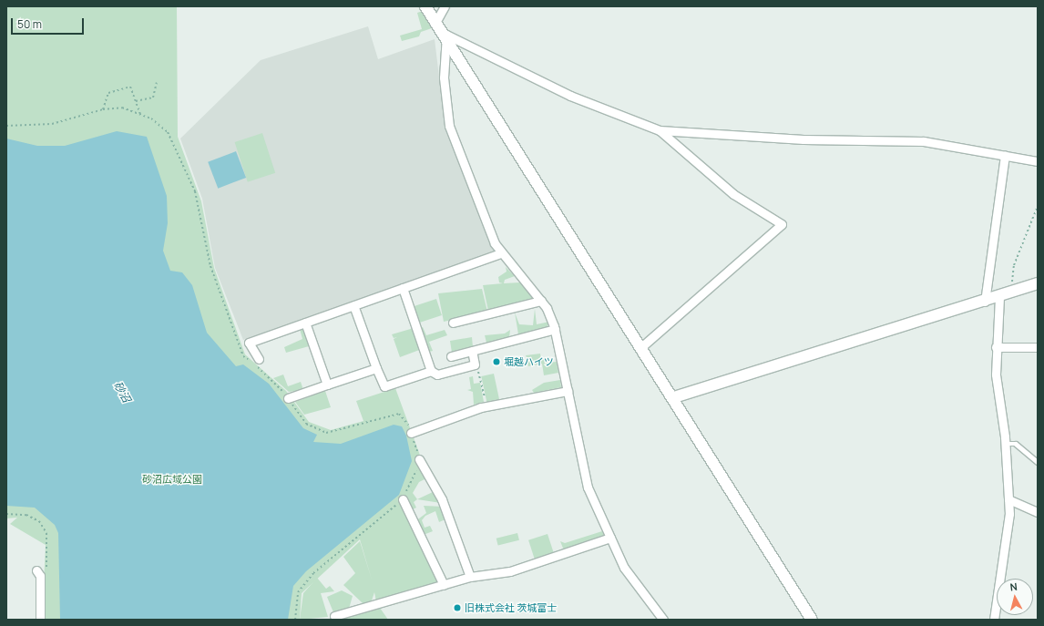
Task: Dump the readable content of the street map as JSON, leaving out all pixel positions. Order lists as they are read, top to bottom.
{
  "water": ["砂沼"],
  "parks": ["砂沼広域公園"],
  "places": ["堀越ハイツ", "旧株式会社 茨城富士"],
  "scale_bar": "50 m",
  "north": "top"
}
